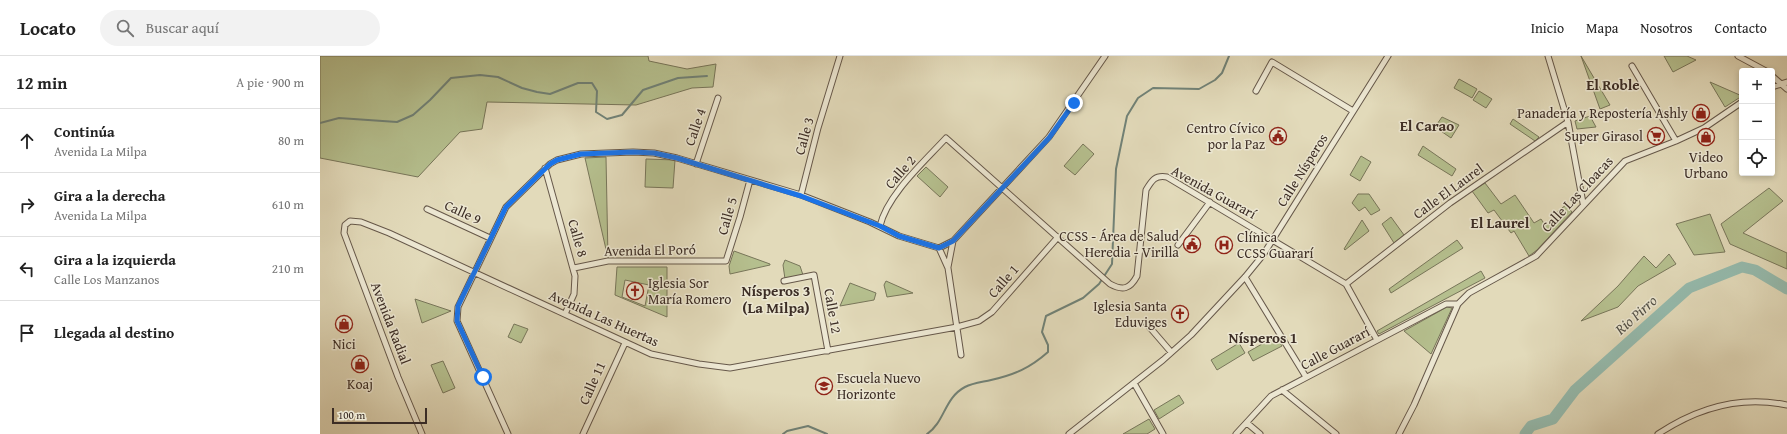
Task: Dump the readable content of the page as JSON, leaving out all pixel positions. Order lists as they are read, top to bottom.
{
  "streets": {
    "street": [
      "Calle 4",
      "Calle 3",
      "Calle Nísperos",
      "Calle 2",
      "Calle El Laurel",
      "Avenida Guararí",
      "Calle Las Cloacas",
      "Calle 9",
      "Calle 5",
      "Calle 8",
      "Avenida El Poró",
      "Calle 1",
      "Calle 12",
      "Avenida Las Huertas",
      "Avenida Radial",
      "Calle Guararí",
      "Calle 11"
    ]
  },
  "crossings": [
    ["Calle Nísperos", "Avenida Guararí"],
    ["Calle 2", "Avenida Guararí"],
    ["Calle El Laurel", "Avenida Guararí"],
    ["Avenida Guararí", "Calle 1"],
    ["Calle Las Cloacas", "Calle Guararí"],
    ["Calle 5", "Avenida El Poró"],
    ["Calle 8", "Avenida El Poró"],
    ["Calle 8", "Avenida Las Huertas"],
    ["Calle 1", "Avenida Las Huertas"],
    ["Calle 12", "Avenida Las Huertas"],
    ["Avenida Las Huertas", "Avenida Radial"],
    ["Avenida Las Huertas", "Calle 11"]
  ],
  "districts": [
    "El Roble",
    "El Carao",
    "El Laurel",
    "Nísperos 3 (La Milpa)",
    "Nísperos 1"
  ],
  "water": ["Rio Pirro"],
  "places": {
    "shop": [
      "Panadería y Repostería Ashly",
      "Video Urbano",
      "Nici",
      "Koaj"
    ],
    "public building": ["Centro Cívico por la Paz", "CCSS - Área de Salud Heredia - Virilla"],
    "supermarket": ["Super Girasol"],
    "hospital": ["Clínica CCSS Guararí"],
    "church": ["Iglesia Sor María Romero", "Iglesia Santa Eduviges"],
    "school or university": ["Escuela Nuevo Horizonte"]
  },
  "scale_bar": "100 m",
  "page": {
    "header": "Locato",
    "search": "Buscar aquí",
    "nav": [
      "Inicio",
      "Mapa",
      "Nosotros",
      "Contacto"
    ],
    "heading": ["12 min", "A pie · 900 m"],
    "map_buttons": ["+", "−"],
    "list": [
      ["Continúa", "Avenida La Milpa", "80 m"],
      ["Gira a la derecha", "Avenida La Milpa", "610 m"],
      ["Gira a la izquierda", "Calle Los Manzanos", "210 m"],
      "Llegada al destino"
    ],
    "scale": "100 m"
  }
}
